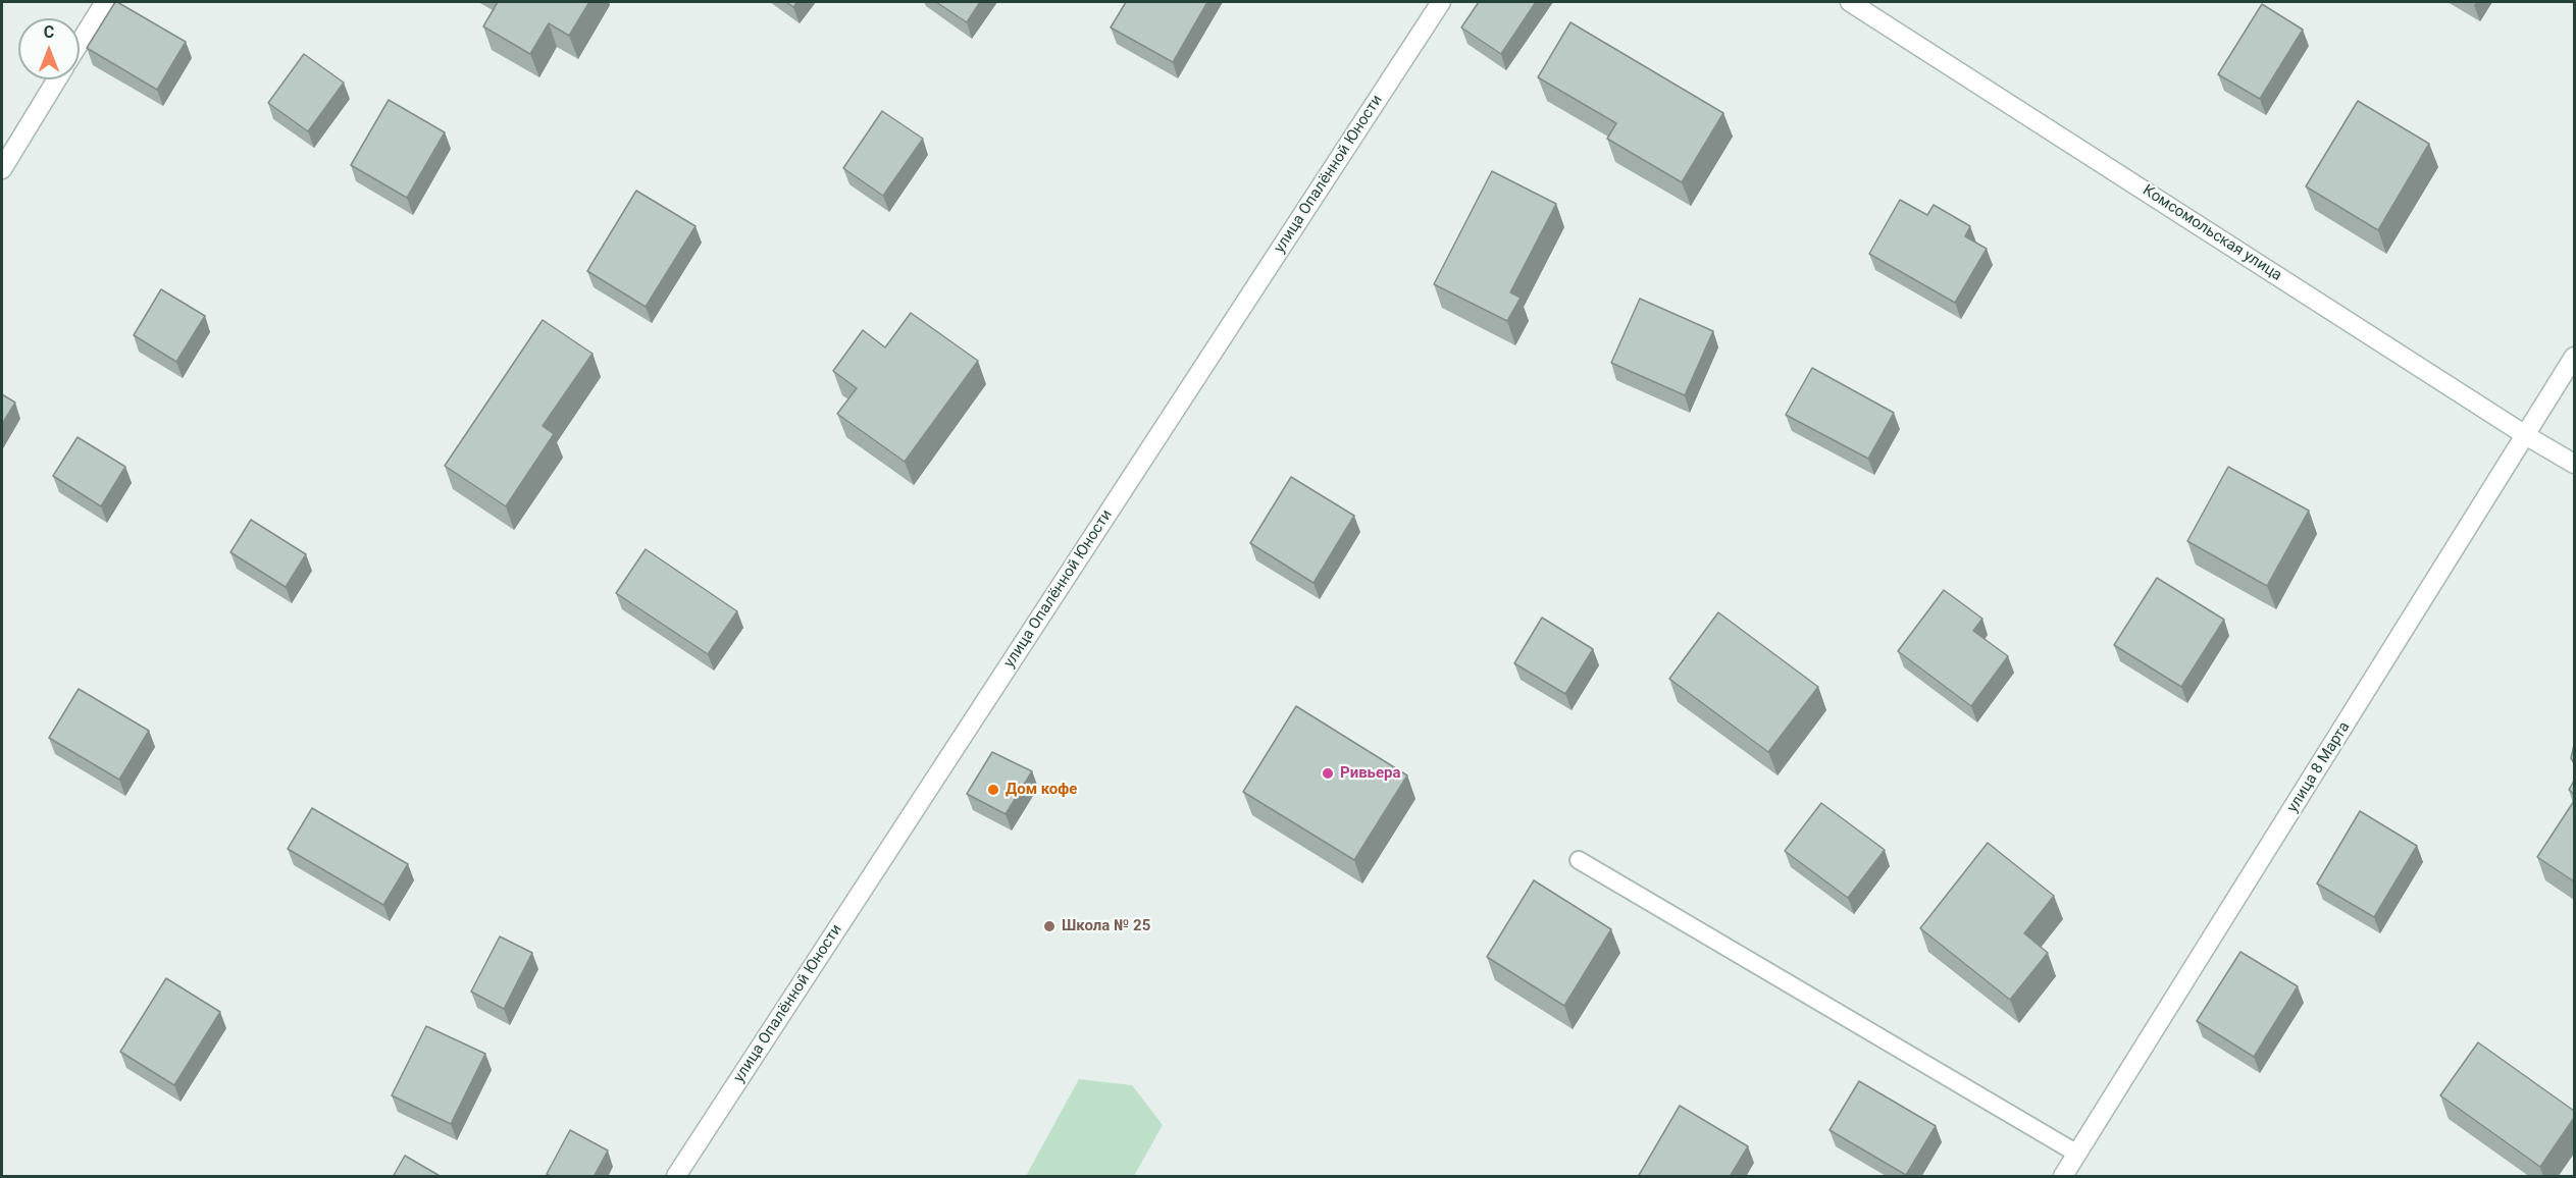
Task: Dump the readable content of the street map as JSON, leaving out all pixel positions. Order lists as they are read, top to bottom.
{
  "streets": {
    "street": ["улица Опалённой Юности", "Комсомольская улица", "улица 8 Марта"]
  },
  "crossings": [
    ["Комсомольская улица", "улица 8 Марта"]
  ],
  "places": ["Ривьера", "Дом кофе", "Школа № 25"],
  "north": "top"
}
